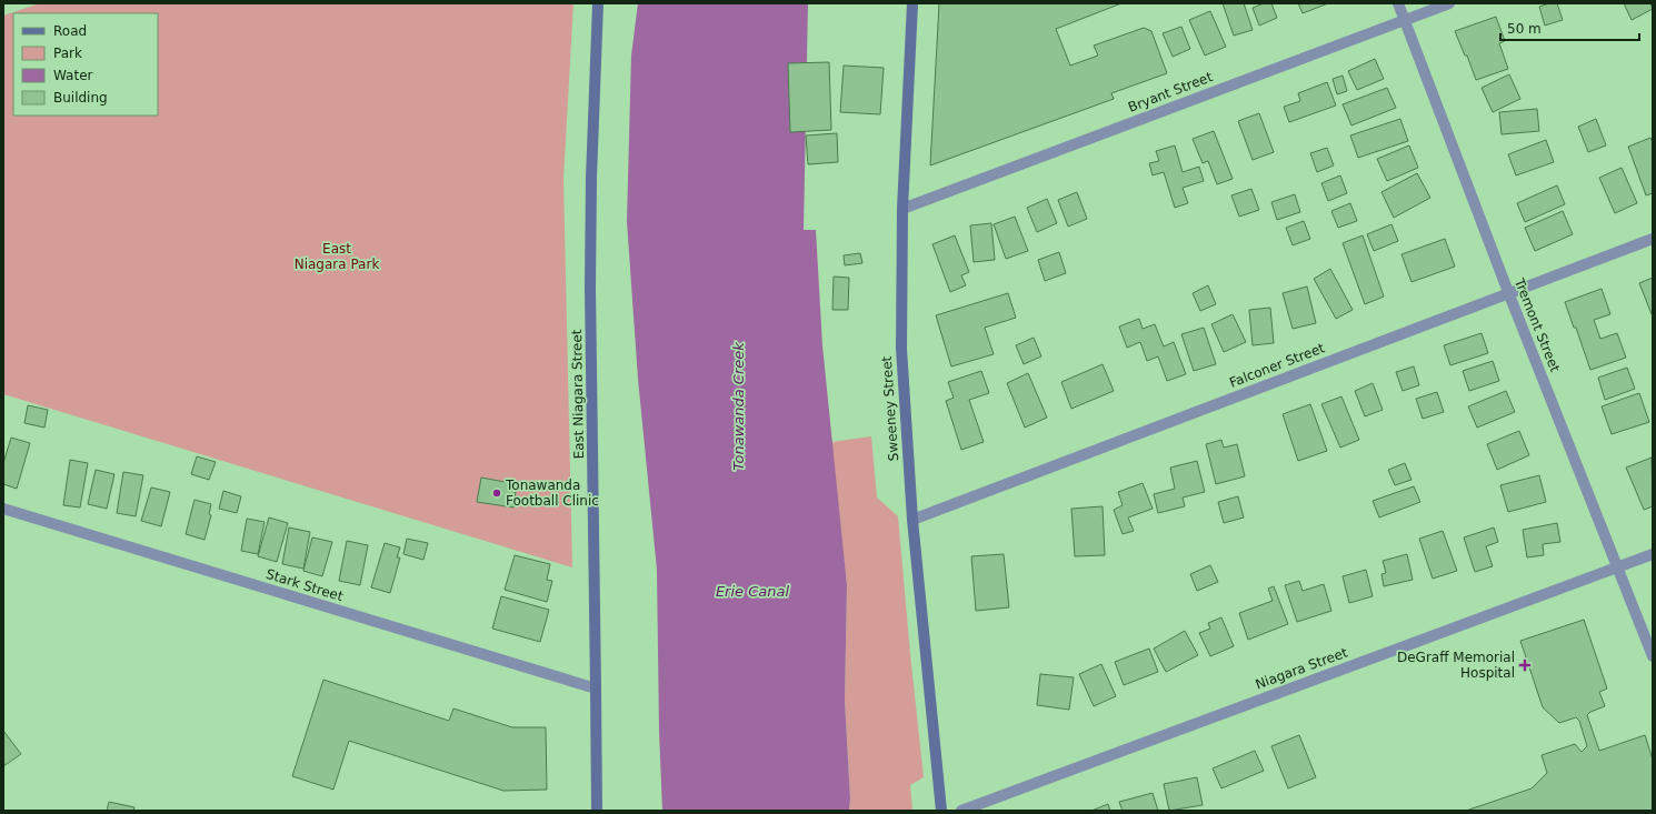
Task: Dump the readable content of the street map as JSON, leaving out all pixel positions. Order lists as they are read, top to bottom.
{
  "streets": {
    "street": [
      "Bryant Street",
      "Tremont Street",
      "Falconer Street",
      "East Niagara Street",
      "Sweeney Street",
      "Stark Street",
      "Niagara Street"
    ]
  },
  "crossings": [
    ["Bryant Street", "Tremont Street"],
    ["Bryant Street", "Sweeney Street"],
    ["Tremont Street", "Falconer Street"],
    ["Tremont Street", "Niagara Street"],
    ["Falconer Street", "Sweeney Street"],
    ["East Niagara Street", "Stark Street"]
  ],
  "water": ["Tonawanda Creek", "Erie Canal"],
  "parks": ["East Niagara Park"],
  "places": {
    "other": ["Tonawanda Football Clinic"],
    "health": ["DeGraff Memorial Hospital"]
  },
  "legend": [
    "Road",
    "Park",
    "Water",
    "Building"
  ],
  "scale_bar": "50 m"
}
